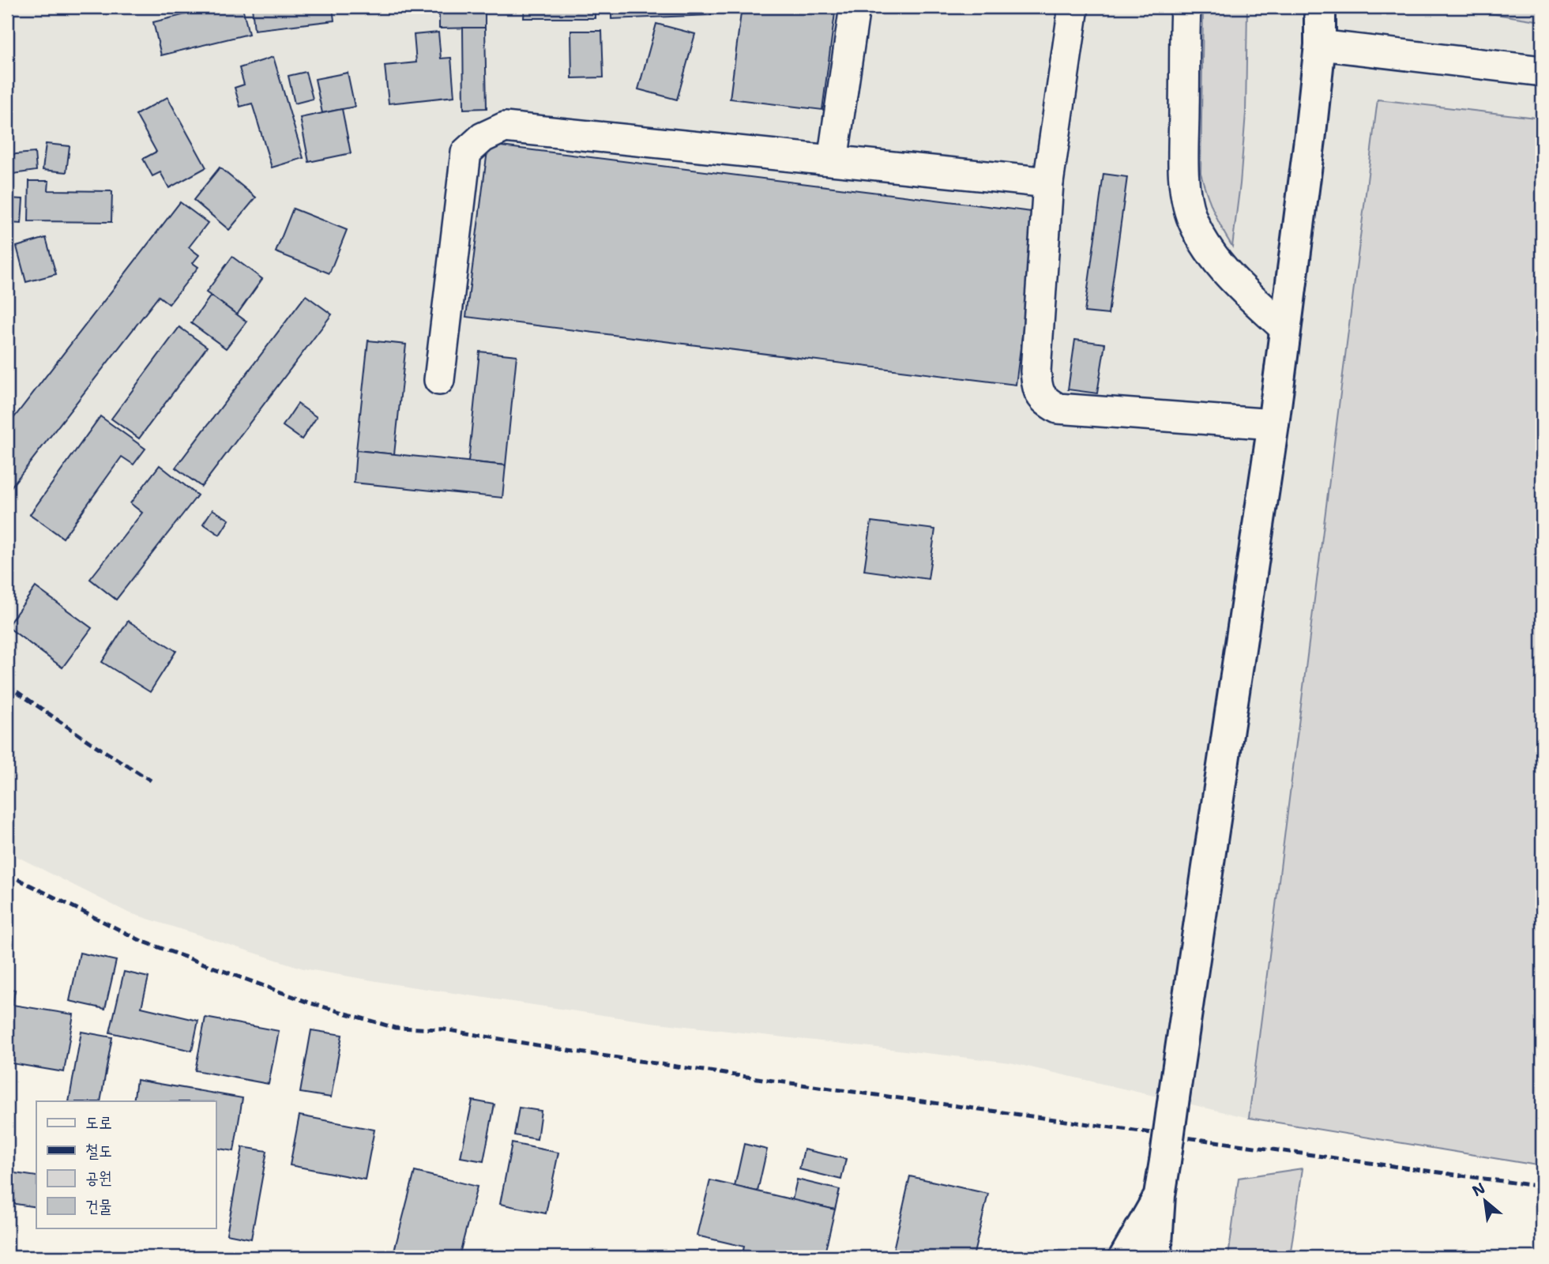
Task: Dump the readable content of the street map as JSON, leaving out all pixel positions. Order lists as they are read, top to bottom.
{
  "legend": [
    "도로",
    "철도",
    "공원",
    "건물"
  ],
  "north": "top left"
}
